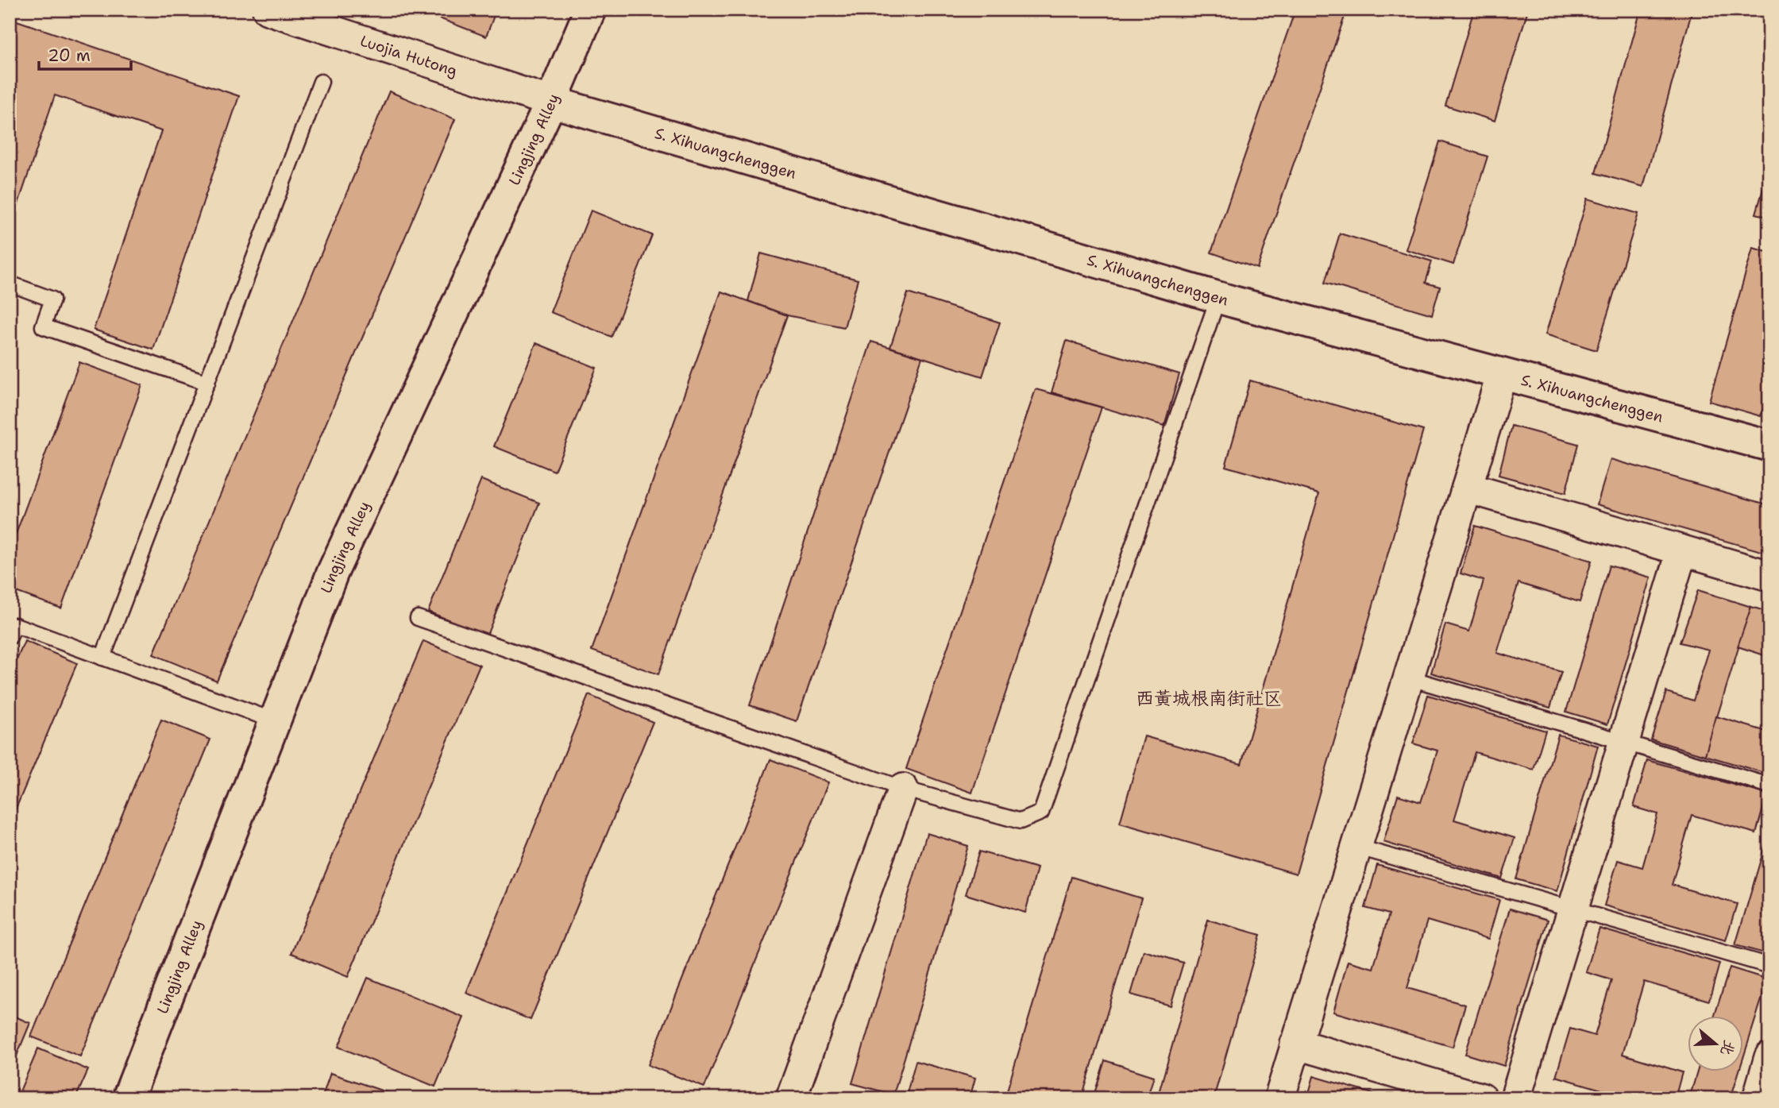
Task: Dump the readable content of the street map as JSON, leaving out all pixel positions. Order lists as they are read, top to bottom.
{
  "streets": {
    "main road": ["Lingjing Alley", "S. Xihuangchenggen"],
    "street": ["Luojia Hutong"]
  },
  "crossings": [
    ["Luojia Hutong", "Lingjing Alley"],
    ["Luojia Hutong", "S. Xihuangchenggen"],
    ["Lingjing Alley", "S. Xihuangchenggen"]
  ],
  "districts": ["西黄城根南街社区"],
  "scale_bar": "20 m",
  "north": "right"
}
